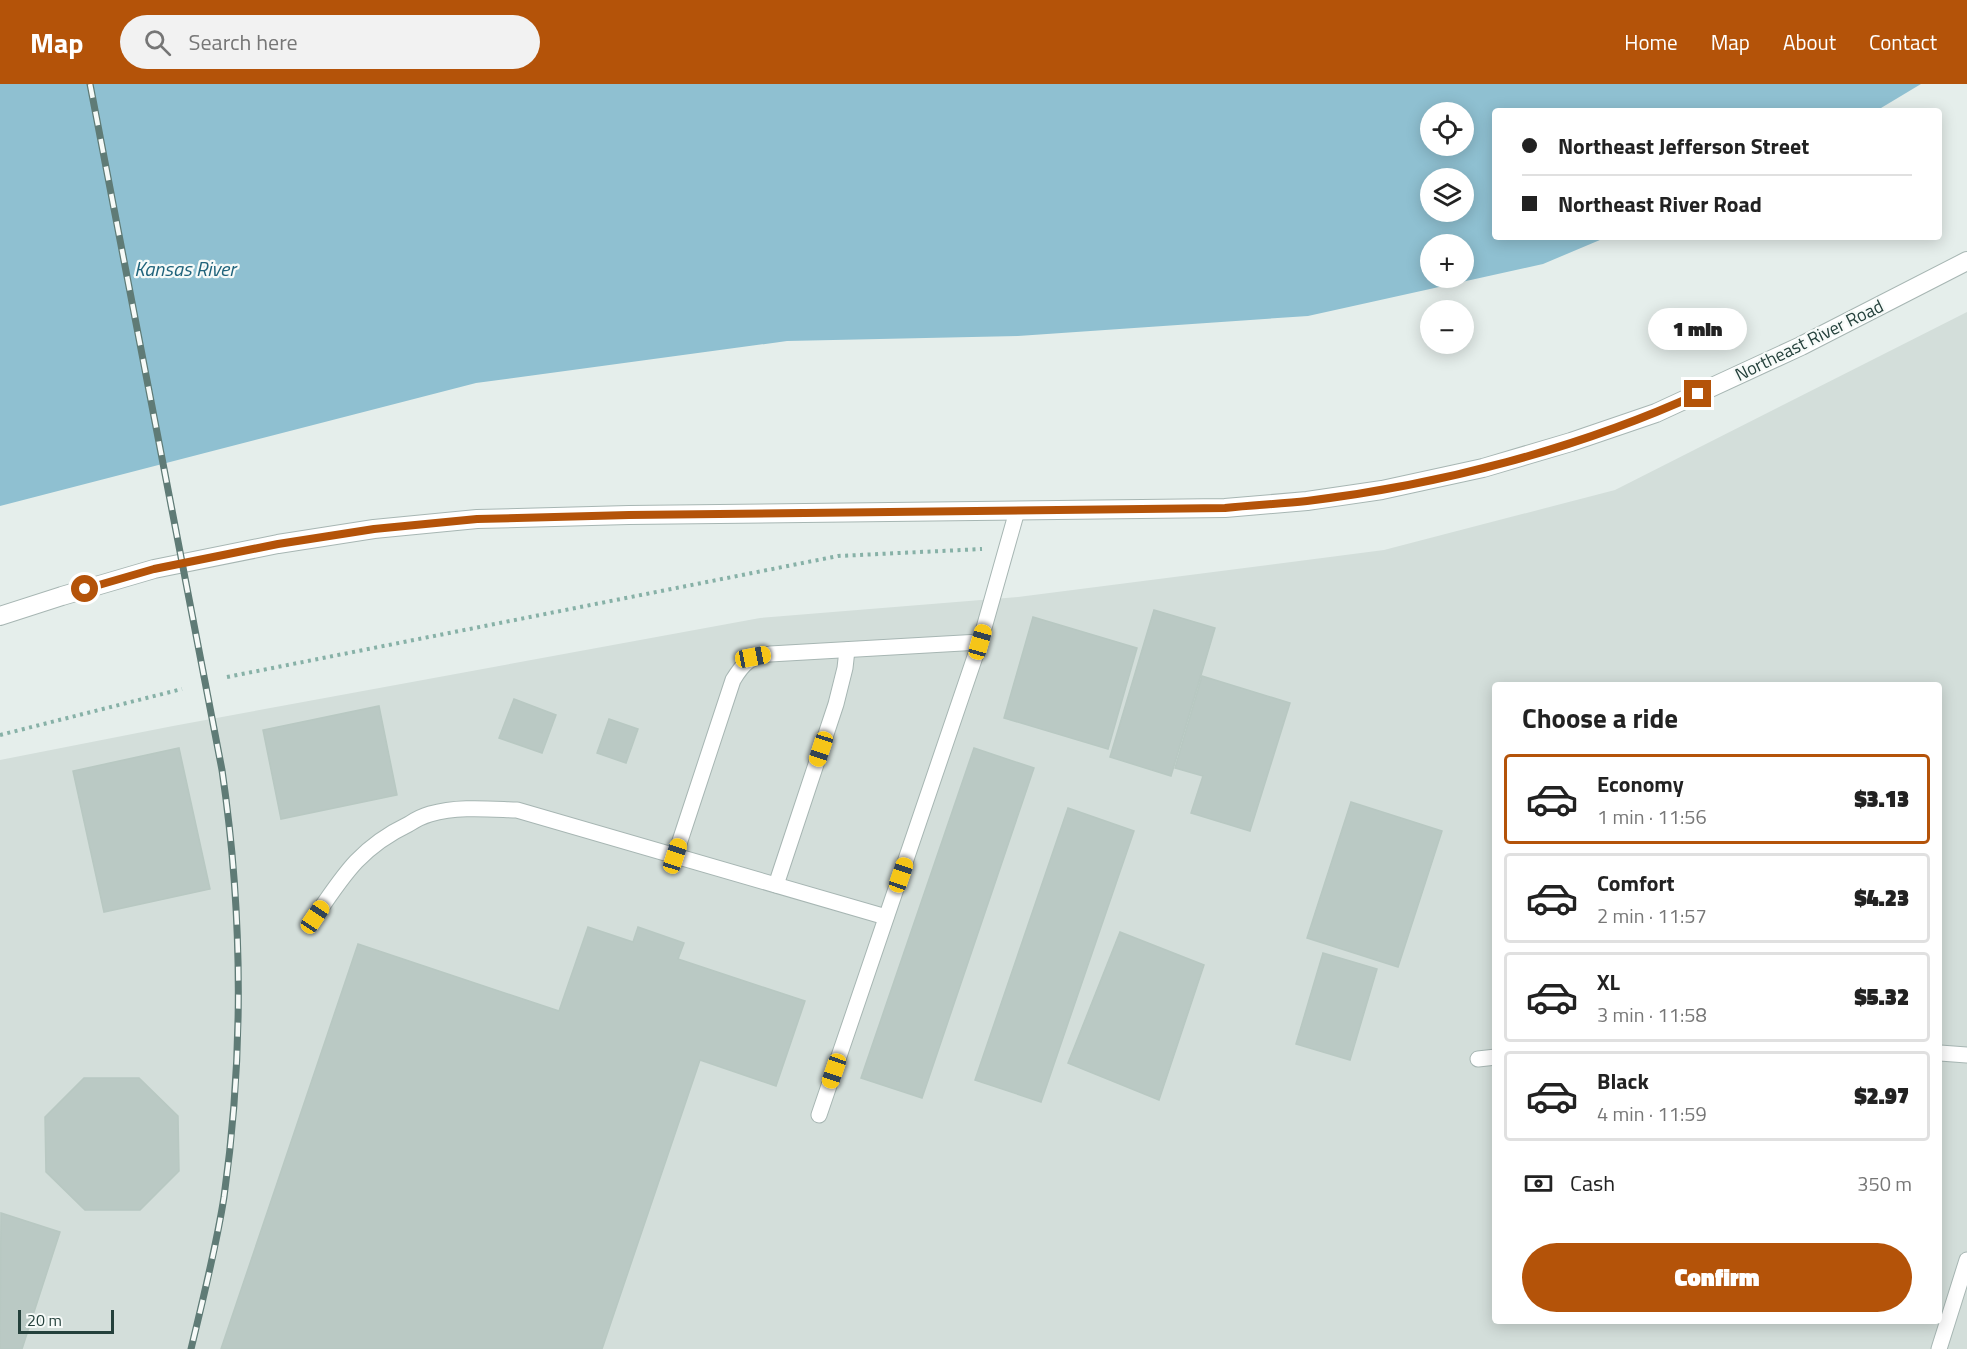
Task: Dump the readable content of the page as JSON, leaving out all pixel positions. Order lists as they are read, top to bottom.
{
  "streets": {
    "street": ["Northeast River Road"]
  },
  "water": ["Kansas River"],
  "scale_bar": "20 m",
  "page": {
    "header": "Map",
    "search": "Search here",
    "nav": [
      "Home",
      "Map",
      "About",
      "Contact"
    ],
    "map_buttons": ["+", "−"],
    "banner": ["Northeast Jefferson Street", "Northeast River Road"],
    "bubble": "1 min",
    "heading": "Choose a ride",
    "list": [
      {
        "name": "Economy",
        "note": "1 min · 11:56",
        "value": "$3.13"
      },
      {
        "name": "Comfort",
        "note": "2 min · 11:57",
        "value": "$4.23"
      },
      {
        "name": "XL",
        "note": "3 min · 11:58",
        "value": "$5.32"
      },
      {
        "name": "Black",
        "note": "4 min · 11:59",
        "value": "$2.97"
      }
    ],
    "pay": ["Cash", "350 m"],
    "buttons": "Confirm",
    "scale": "20 m"
  }
}
